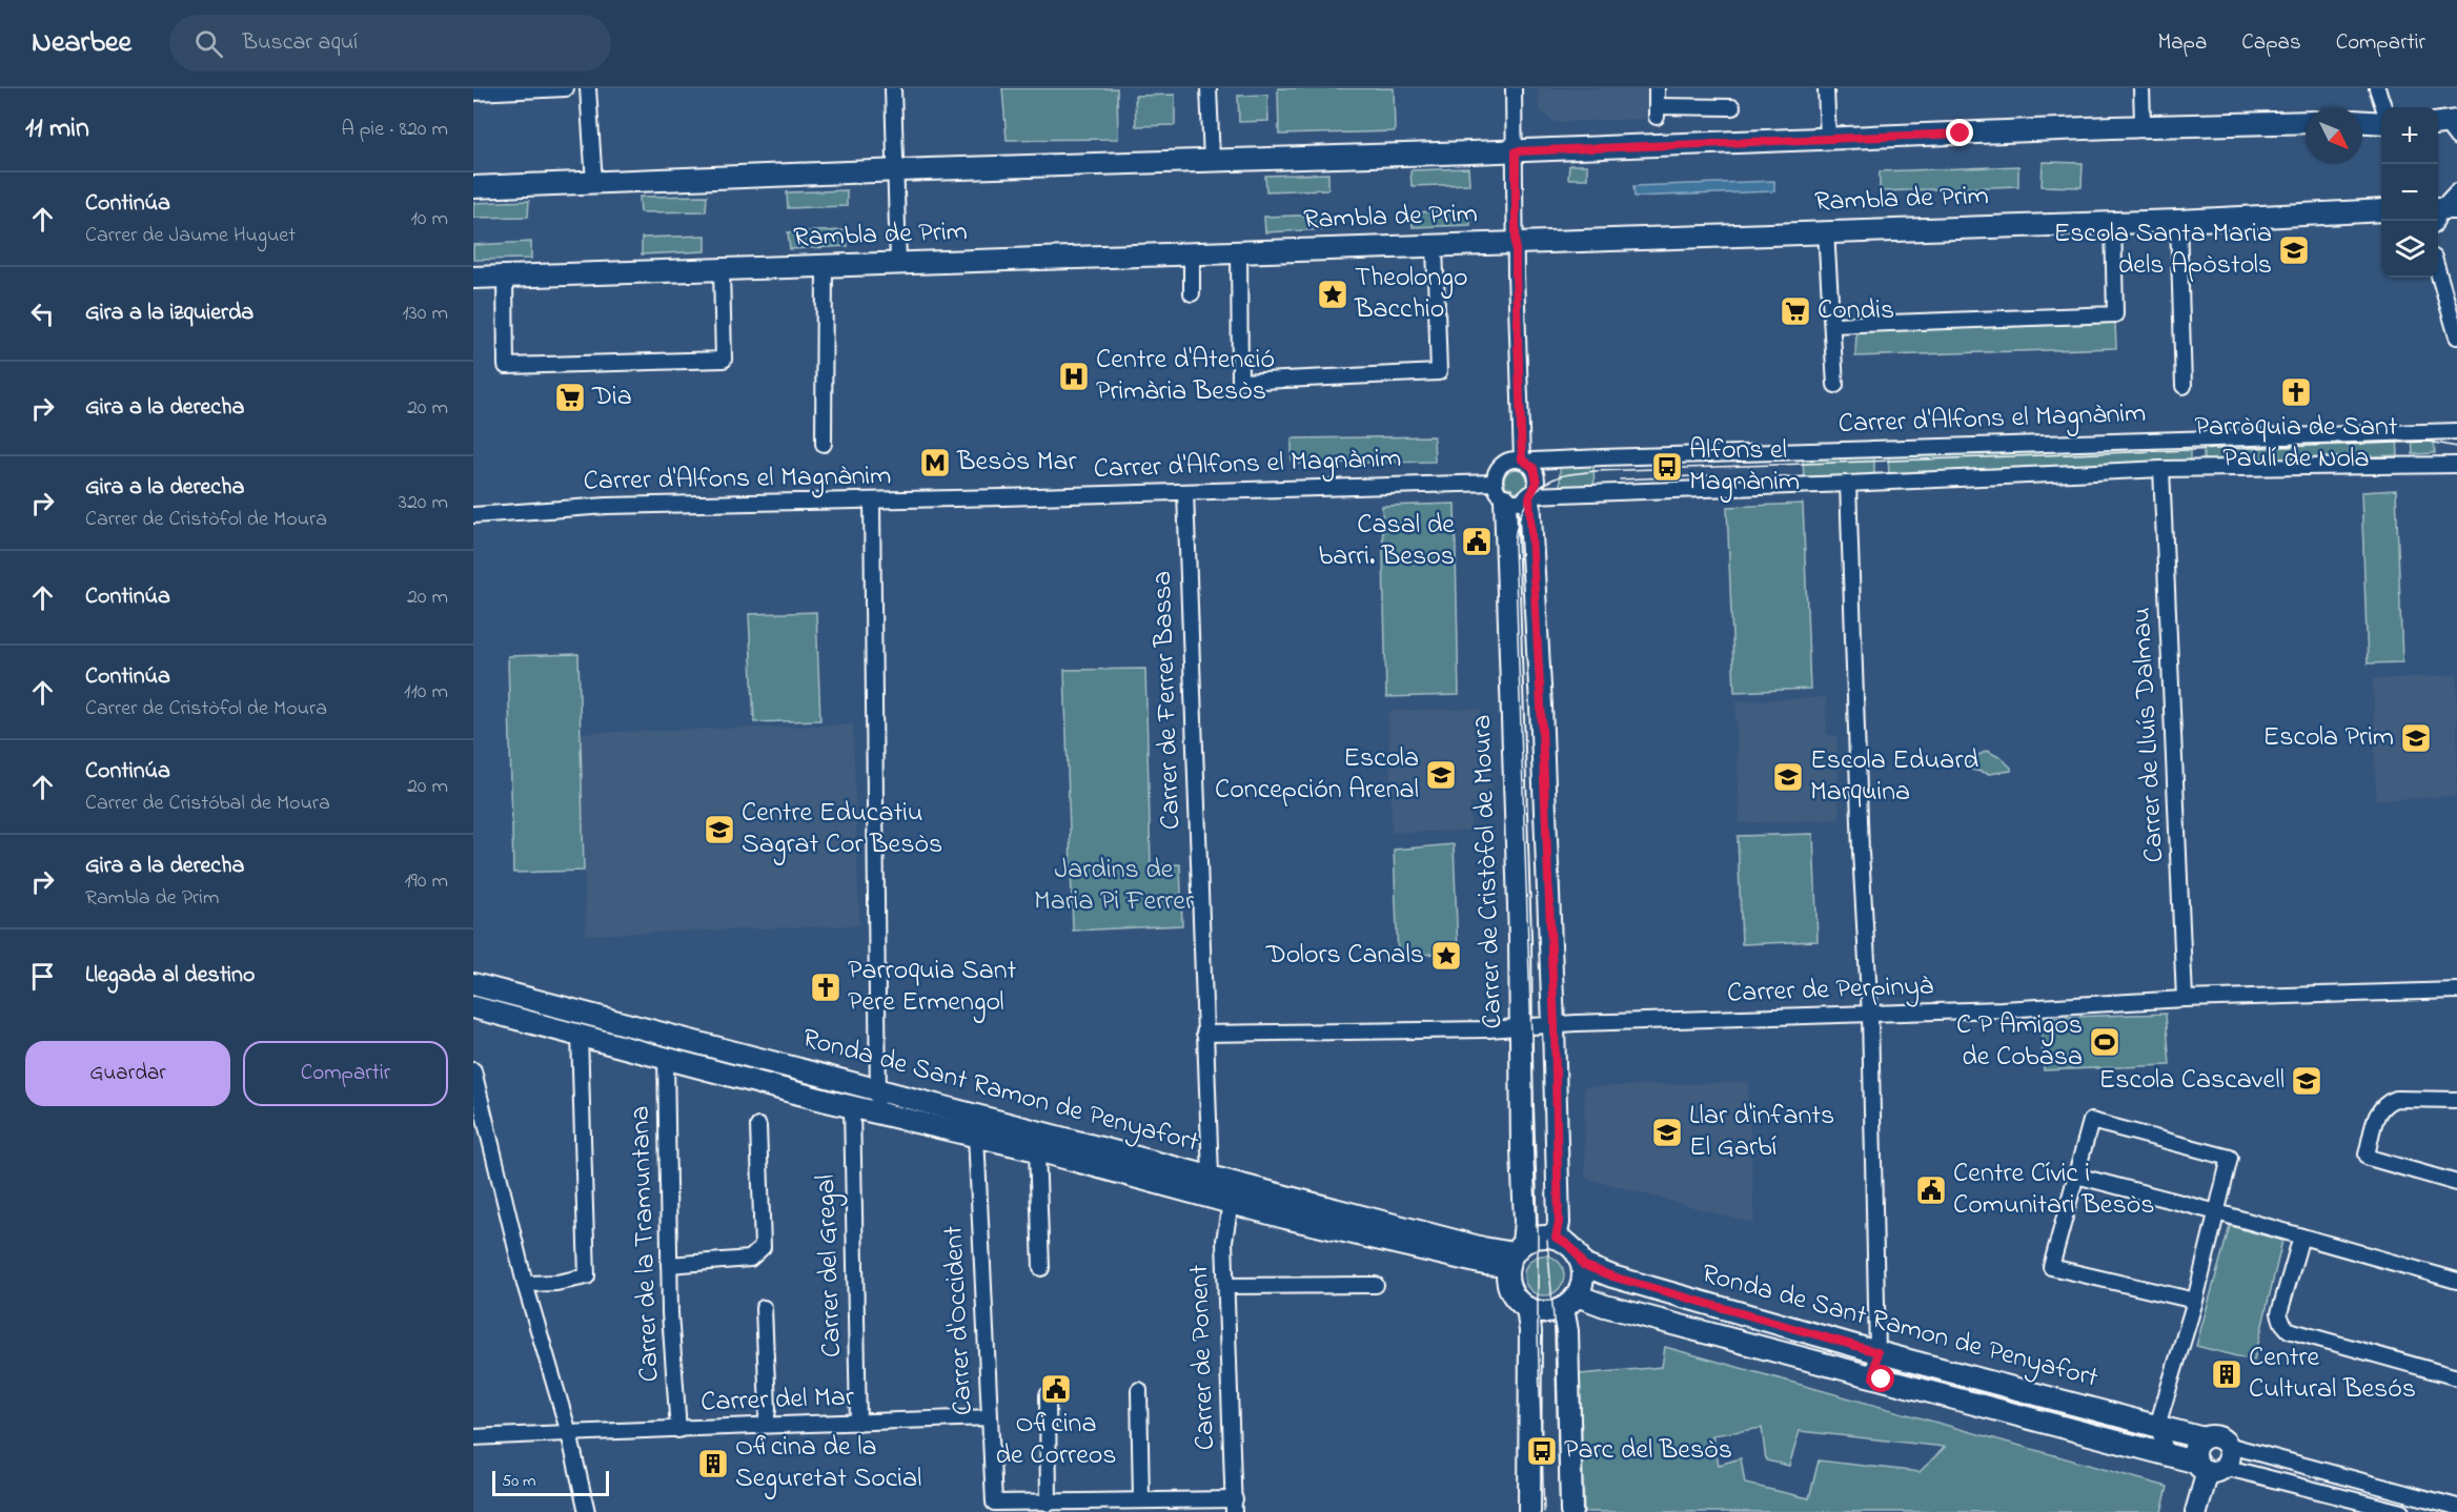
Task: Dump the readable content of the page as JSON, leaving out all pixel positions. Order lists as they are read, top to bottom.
{
  "streets": {
    "street": [
      "Rambla de Prim",
      "Carrer d'Alfons el Magnànim",
      "Carrer de Ferrer Bassa",
      "Carrer de Lluís Dalmau",
      "Carrer de Cristòfol de Moura",
      "Carrer de Perpinyà",
      "Ronda de Sant Ramon de Penyafort",
      "Carrer de la Tramuntana",
      "Carrer del Gregal",
      "Carrer d'Occident",
      "Carrer de Ponent",
      "Carrer del Mar"
    ]
  },
  "crossings": [
    ["Carrer d'Alfons el Magnànim", "Carrer de Ferrer Bassa"],
    ["Carrer d'Alfons el Magnànim", "Carrer de Lluís Dalmau"],
    ["Carrer d'Alfons el Magnànim", "Carrer de Cristòfol de Moura"],
    ["Carrer de Ferrer Bassa", "Carrer de Perpinyà"],
    ["Carrer de Ferrer Bassa", "Ronda de Sant Ramon de Penyafort"],
    ["Carrer de Lluís Dalmau", "Carrer de Perpinyà"],
    ["Carrer de Cristòfol de Moura", "Carrer de Perpinyà"],
    ["Carrer de Cristòfol de Moura", "Ronda de Sant Ramon de Penyafort"],
    ["Ronda de Sant Ramon de Penyafort", "Carrer de la Tramuntana"],
    ["Ronda de Sant Ramon de Penyafort", "Carrer del Gregal"],
    ["Ronda de Sant Ramon de Penyafort", "Carrer d'Occident"],
    ["Ronda de Sant Ramon de Penyafort", "Carrer de Ponent"],
    ["Carrer de la Tramuntana", "Carrer del Mar"],
    ["Carrer del Gregal", "Carrer del Mar"],
    ["Carrer d'Occident", "Carrer del Mar"]
  ],
  "parks": ["Jardins de Maria Pi Ferrer"],
  "places": {
    "school or university": [
      "Escola Santa Maria dels Apòstols",
      "Escola Prim",
      "Escola Concepción Arenal",
      "Escola Eduard Marquina",
      "Centre Educatiu Sagrat Cor Besòs",
      "Escola Cascavell",
      "Llar d'infants El Garbí"
    ],
    "place": ["Theolongo Bacchio", "Dolors Canals"],
    "supermarket": ["Condis", "Dia"],
    "hospital": ["Centre d'Atenció Primària Besòs"],
    "church": ["Parròquia de Sant Paulí de Nola", "Parroquia Sant Pere Ermengol"],
    "metro station": ["Besòs Mar"],
    "bus stop": ["Alfons el Magnànim", "Parc del Besòs"],
    "public building": ["Casal de barri. Besos", "Centre Cívic i Comunitari Besòs", "Oficina de Correos"],
    "sports": ["C P Amigos de Cobasa"],
    "building": ["Centre Cultural Besós", "Oficina de la Seguretat Social"]
  },
  "scale_bar": "50 m",
  "north": "bottom right",
  "page": {
    "header": "Nearbee",
    "search": "Buscar aquí",
    "nav": ["Mapa", "Capas", "Compartir"],
    "heading": ["11 min", "A pie · 820 m"],
    "map_buttons": ["+", "−"],
    "list": [
      ["Continúa", "Carrer de Jaume Huguet", "10 m"],
      ["Gira a la izquierda", "130 m"],
      ["Gira a la derecha", "20 m"],
      ["Gira a la derecha", "Carrer de Cristòfol de Moura", "320 m"],
      ["Continúa", "20 m"],
      ["Continúa", "Carrer de Cristòfol de Moura", "110 m"],
      ["Continúa", "Carrer de Cristóbal de Moura", "20 m"],
      ["Gira a la derecha", "Rambla de Prim", "190 m"],
      "Llegada al destino"
    ],
    "buttons": ["Guardar", "Compartir"],
    "scale": "50 m"
  }
}
